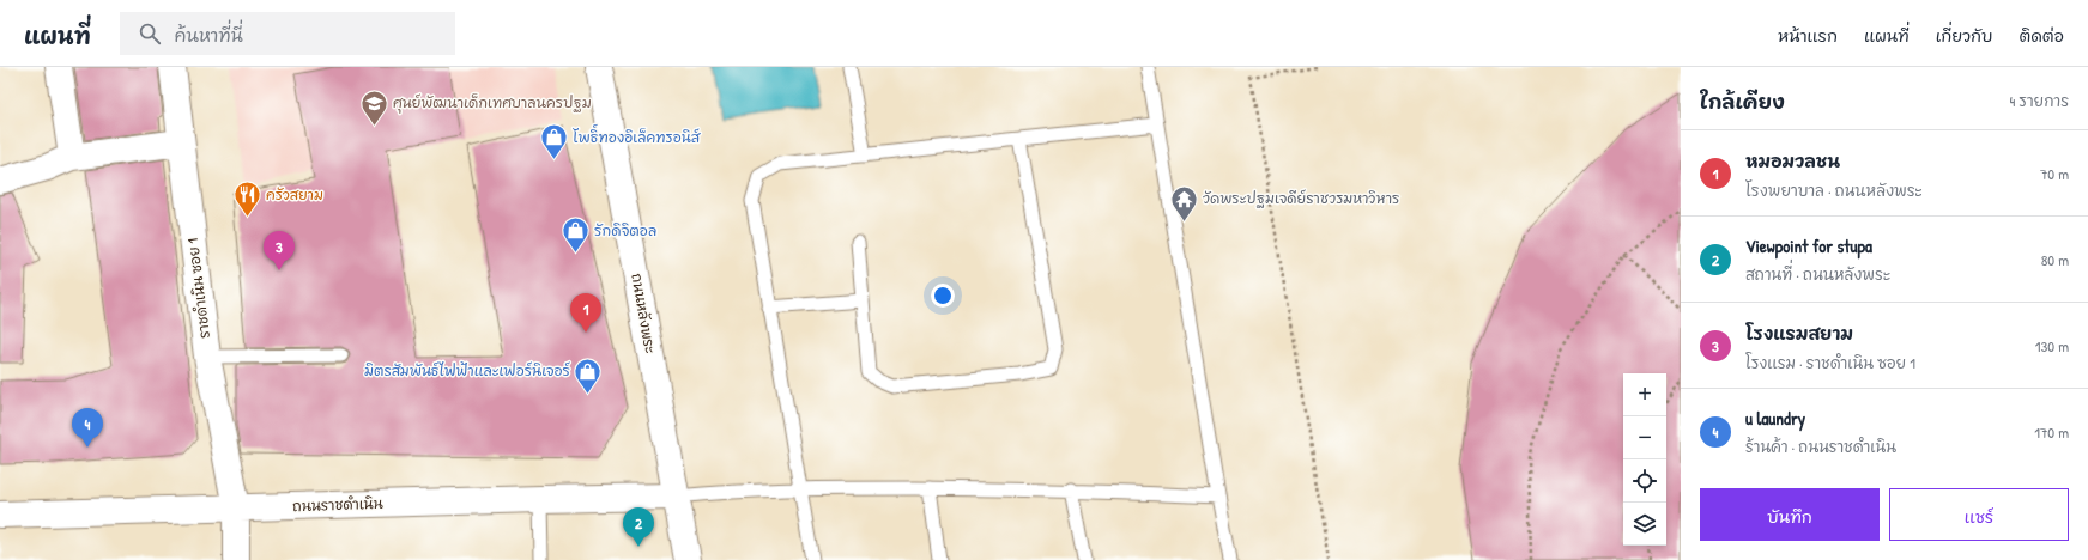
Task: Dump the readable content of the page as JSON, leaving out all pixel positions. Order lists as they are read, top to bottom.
{
  "streets": {
    "street": ["ราชดำเนิน ซอย 1", "ถนนหลังพระ", "ถนนราชดำเนิน"]
  },
  "crossings": [
    ["ราชดำเนิน ซอย 1", "ถนนราชดำเนิน"],
    ["ถนนหลังพระ", "ถนนราชดำเนิน"]
  ],
  "places": {
    "school or university": ["ศุนย์พัฒนาเด็กเทศบาลนครปฐม"],
    "shop": ["โพธิ์ทองอิเล็คทรอนิส์", "รักดิจิตอล", "มิตรสัมพันธ์ไฟฟ้าและเฟอร์นิเจอร์"],
    "restaurant": ["ครัวสยาม"],
    "temple": ["วัดพระปฐมเจดีย์ราชวรมหาวิหาร"]
  },
  "page": {
    "header": "แผนที่",
    "search": "ค้นหาที่นี่",
    "nav": [
      "หน้าแรก",
      "แผนที่",
      "เกี่ยวกับ",
      "ติดต่อ"
    ],
    "heading": ["ใกล้เคียง", "4 รายการ"],
    "list": [
      {
        "mark": "1",
        "name": "หมอมวลชน",
        "note": "โรงพยาบาล · ถนนหลังพระ",
        "value": "70 m"
      },
      {
        "mark": "2",
        "name": "Viewpoint for stupa",
        "note": "สถานที่ · ถนนหลังพระ",
        "value": "80 m"
      },
      {
        "mark": "3",
        "name": "โรงแรมสยาม",
        "note": "โรงแรม · ราชดำเนิน ซอย 1",
        "value": "130 m"
      },
      {
        "mark": "4",
        "name": "u laundry",
        "note": "ร้านค้า · ถนนราชดำเนิน",
        "value": "170 m"
      }
    ],
    "pins": [
      "3",
      "1",
      "4",
      "2"
    ],
    "map_buttons": ["+", "−"],
    "buttons": ["บันทึก", "แชร์"]
  }
}
